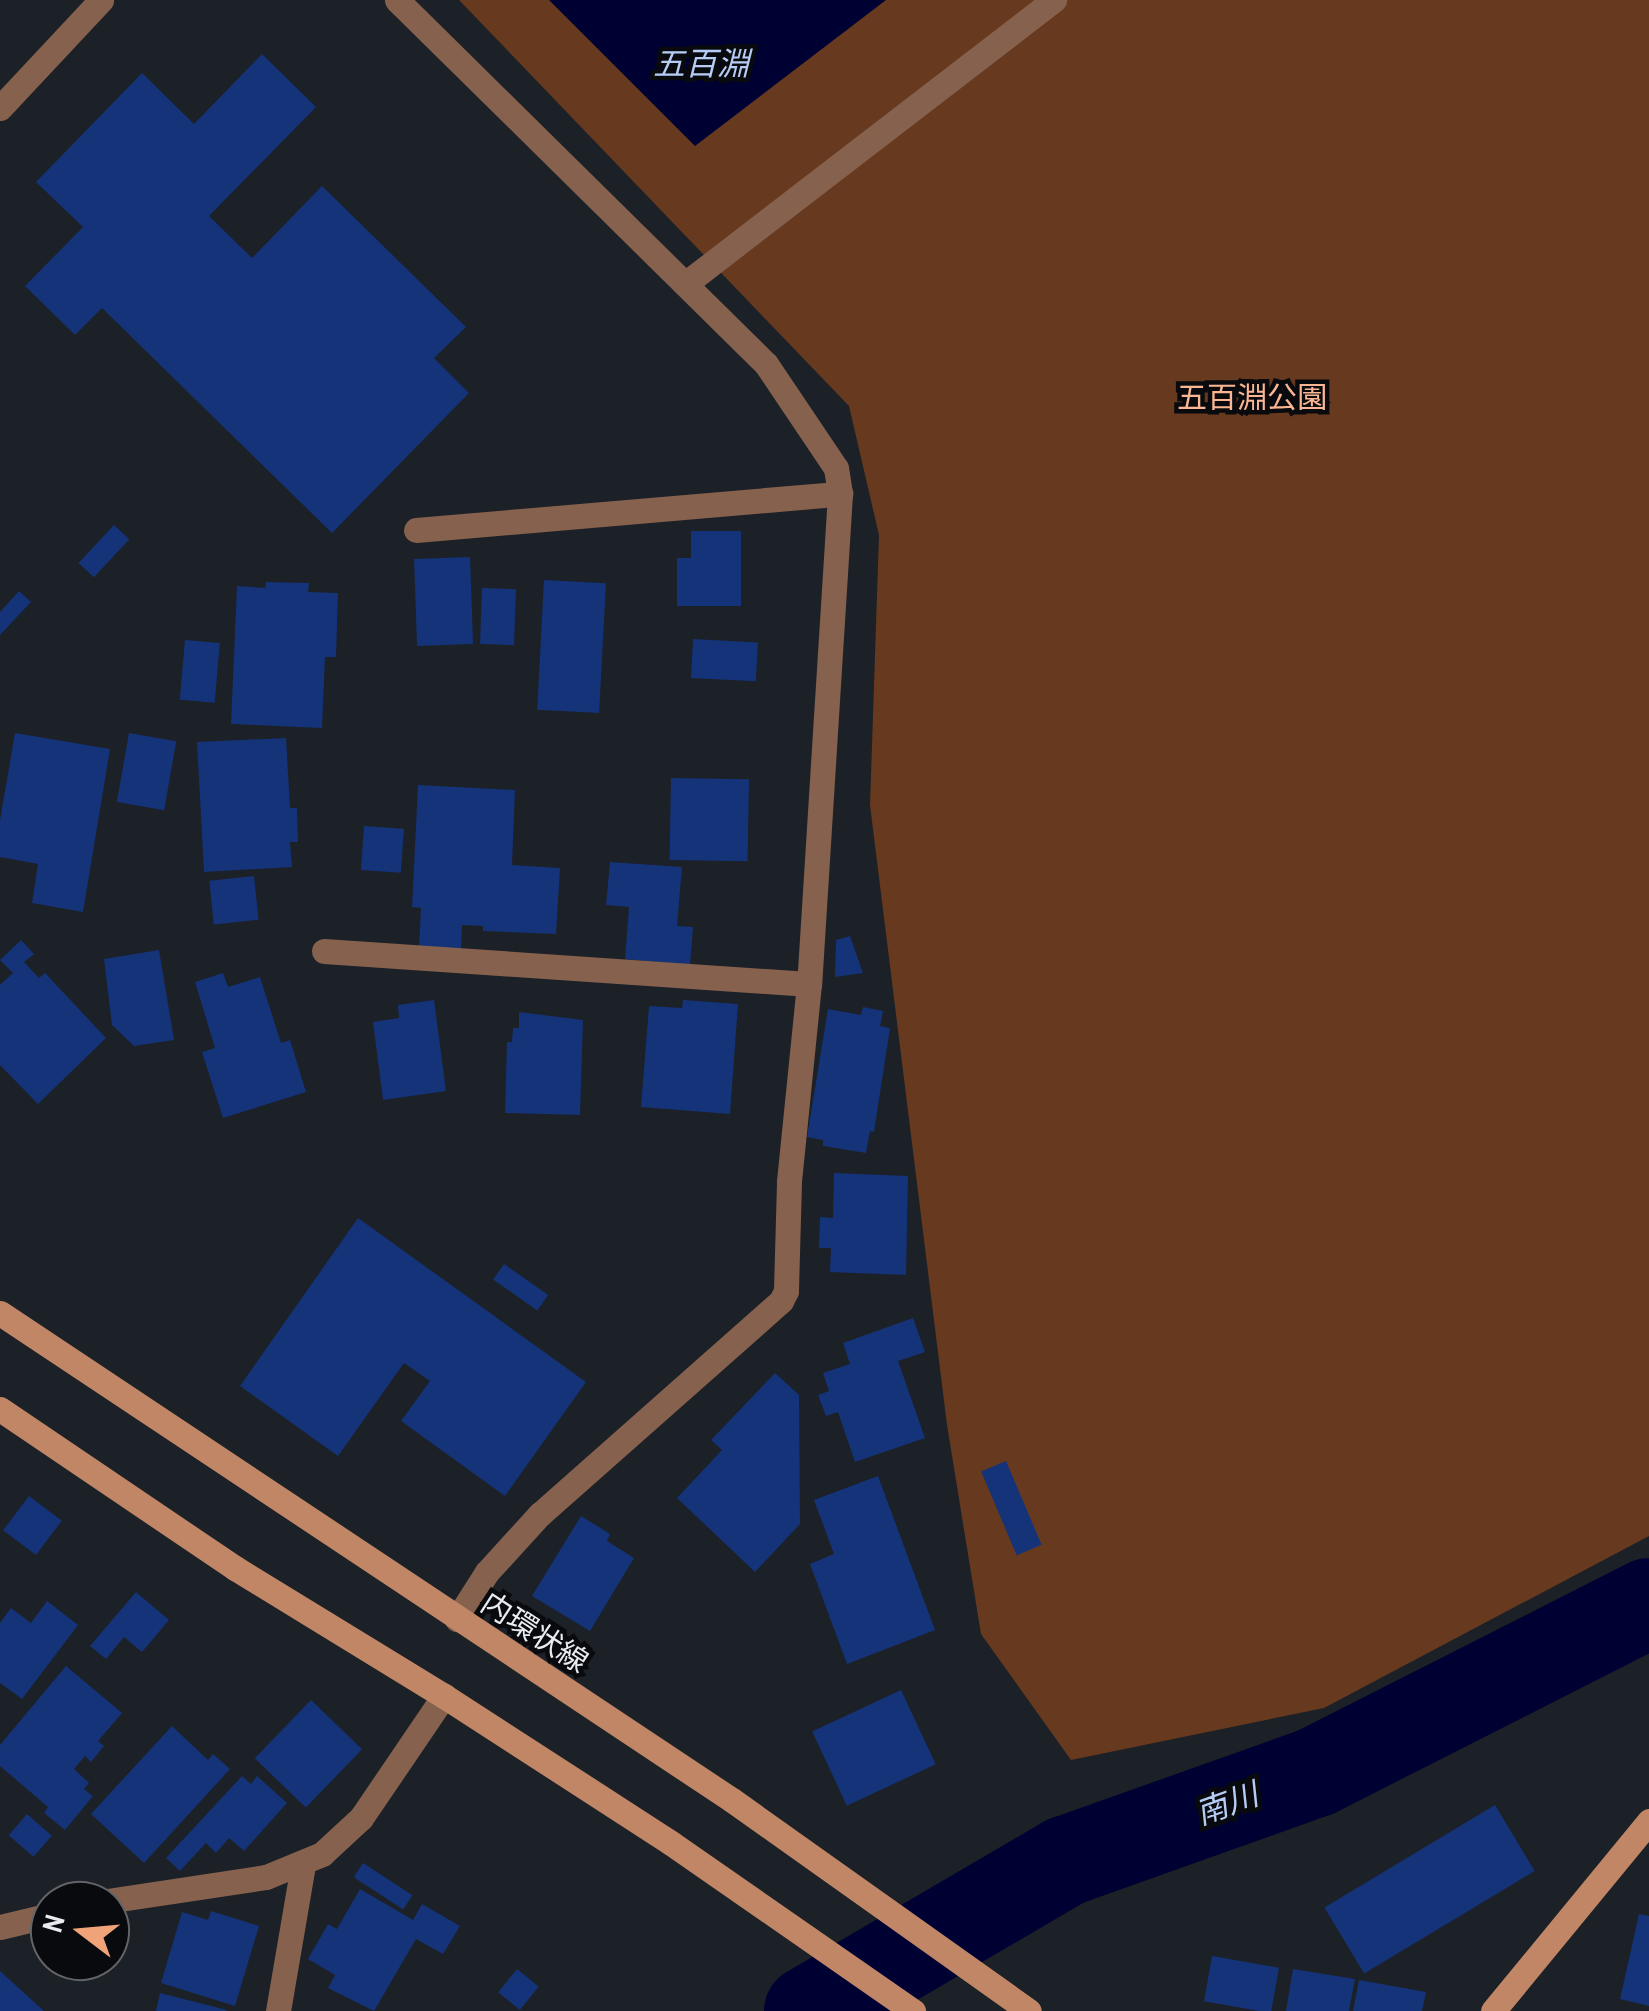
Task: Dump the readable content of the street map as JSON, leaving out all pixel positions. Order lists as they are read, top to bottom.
{
  "streets": {
    "street": ["内環状線"]
  },
  "water": ["五百淵", "南川"],
  "parks": ["五百淵公園"],
  "north": "left"
}
